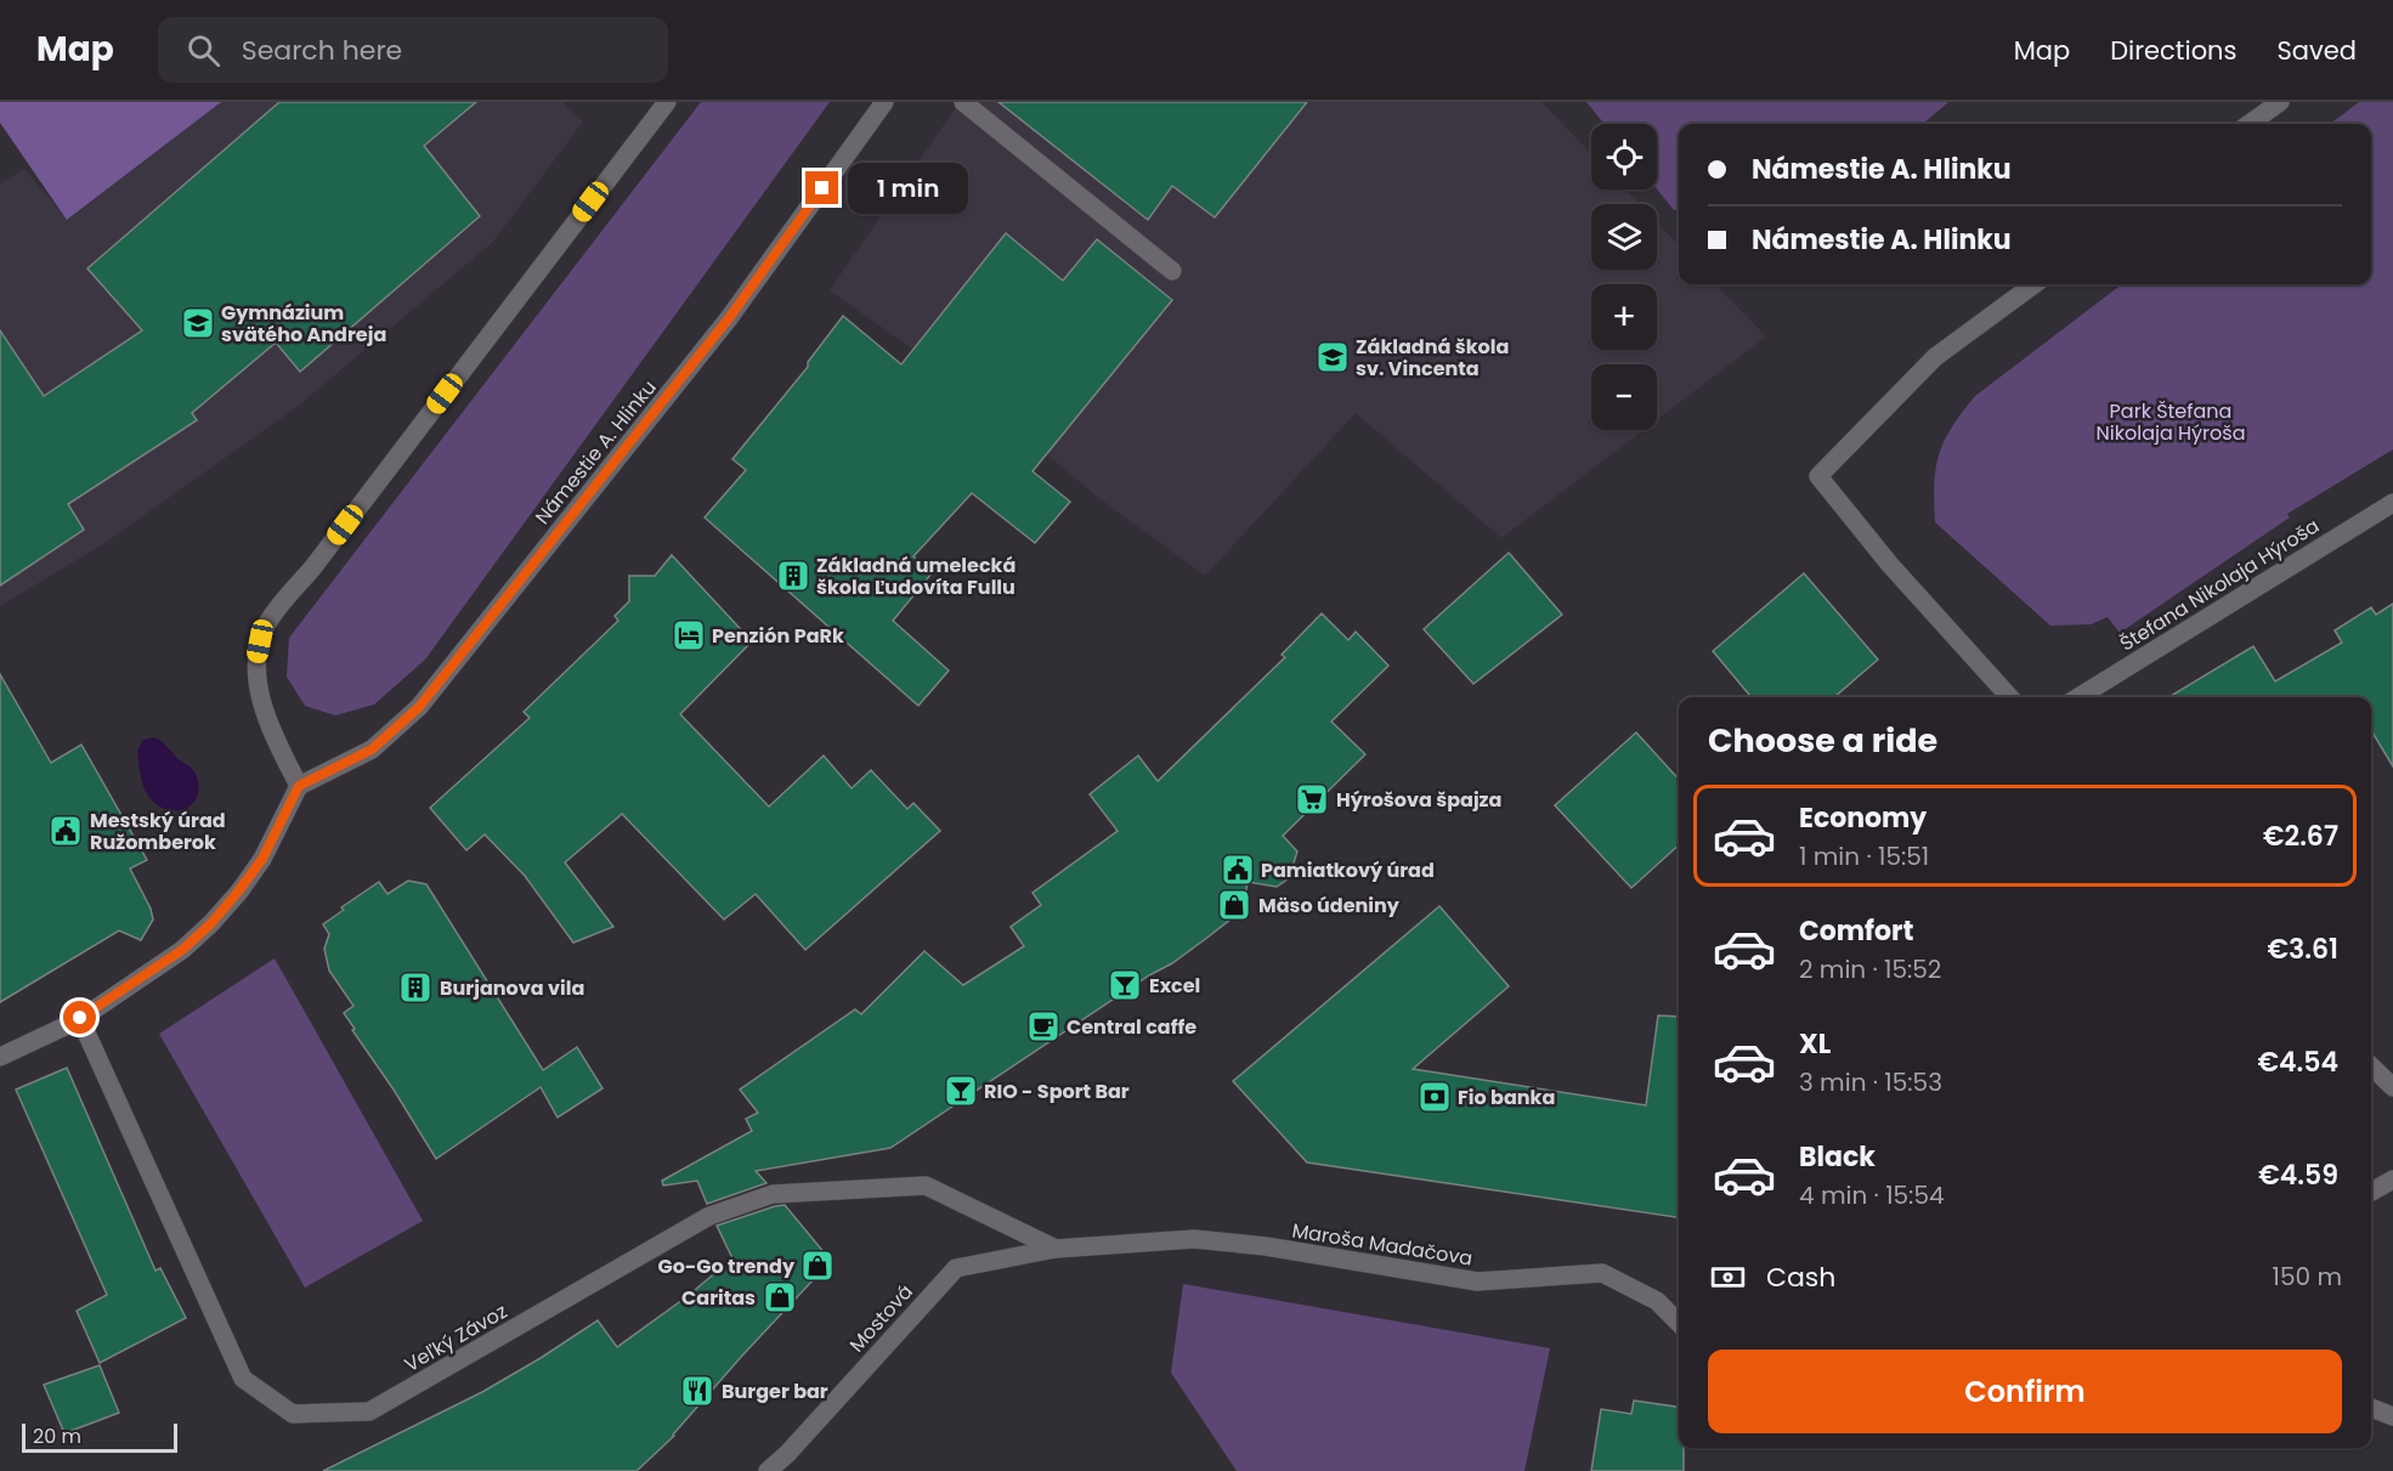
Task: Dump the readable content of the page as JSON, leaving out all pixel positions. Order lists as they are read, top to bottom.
{
  "streets": {
    "street": [
      "Námestie A. Hlinku",
      "Štefana Nikolaja Hýroša",
      "Maroša Madačova",
      "Mostová",
      "Veľký Závoz"
    ]
  },
  "crossings": [
    ["Maroša Madačova", "Mostová"],
    ["Maroša Madačova", "Veľký Závoz"],
    ["Mostová", "Veľký Závoz"]
  ],
  "parks": ["Park Štefana Nikolaja Hýroša"],
  "places": {
    "school or university": ["Gymnázium svätého Andreja", "Základná škola sv. Vincenta"],
    "building": ["Základná umelecká škola Ľudovíta Fullu", "Burjanova vila"],
    "hotel": ["Penzión PaRk"],
    "supermarket": ["Hýrošova špajza"],
    "public building": ["Mestský úrad Ružomberok", "Pamiatkový úrad"],
    "shop": ["Mäso údeniny", "Go-Go trendy", "Caritas"],
    "bar": ["Excel", "RIO - Sport Bar"],
    "cafe": ["Central caffe"],
    "bank": ["Fio banka"],
    "restaurant": ["Burger bar"]
  },
  "scale_bar": "20 m",
  "page": {
    "header": "Map",
    "search": "Search here",
    "nav": ["Map", "Directions", "Saved"],
    "map_buttons": ["+", "−"],
    "banner": ["Námestie A. Hlinku", "Námestie A. Hlinku"],
    "bubble": "1 min",
    "heading": "Choose a ride",
    "list": [
      {
        "name": "Economy",
        "note": "1 min · 15:51",
        "value": "€2.67"
      },
      {
        "name": "Comfort",
        "note": "2 min · 15:52",
        "value": "€3.61"
      },
      {
        "name": "XL",
        "note": "3 min · 15:53",
        "value": "€4.54"
      },
      {
        "name": "Black",
        "note": "4 min · 15:54",
        "value": "€4.59"
      }
    ],
    "pay": ["Cash", "150 m"],
    "buttons": "Confirm",
    "scale": "20 m"
  }
}
